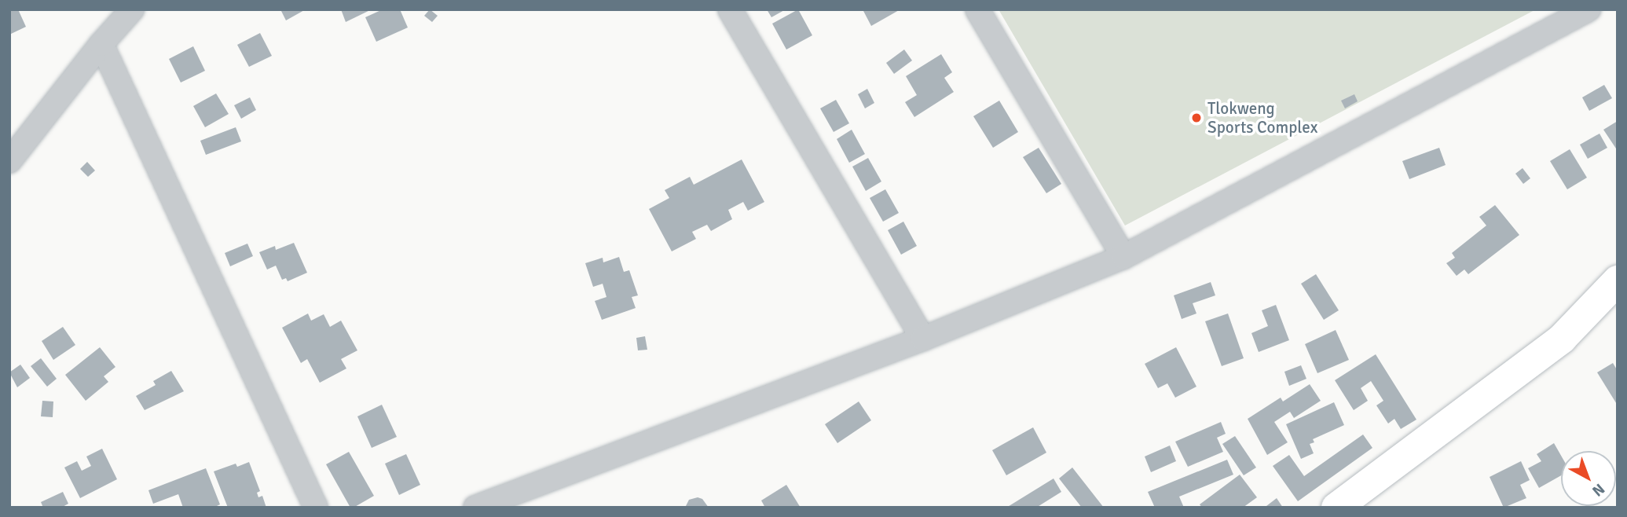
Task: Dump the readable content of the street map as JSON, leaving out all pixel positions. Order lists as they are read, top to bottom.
{
  "places": ["Tlokweng Sports Complex"],
  "north": "bottom right"
}
